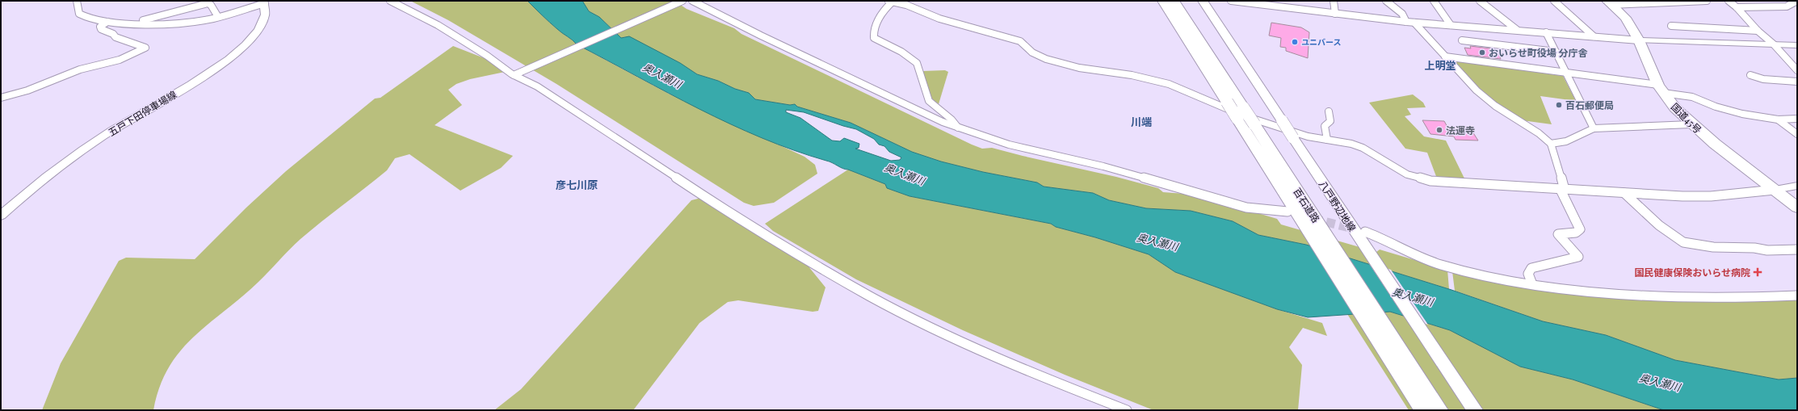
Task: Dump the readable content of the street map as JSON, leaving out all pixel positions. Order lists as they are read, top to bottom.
{
  "streets": {
    "highway": ["国道45号", "百石道路"],
    "main road": ["五戸下田停車場線", "八戸野辺地線"]
  },
  "districts": ["上明堂", "川端", "彦七川原"],
  "water": ["奥入瀬川"],
  "places": {
    "other": [
      "ユニバース",
      "おいらせ町役場 分庁舎",
      "百石郵便局",
      "法運寺"
    ],
    "health": ["国民健康保険おいらせ病院"]
  }
}
